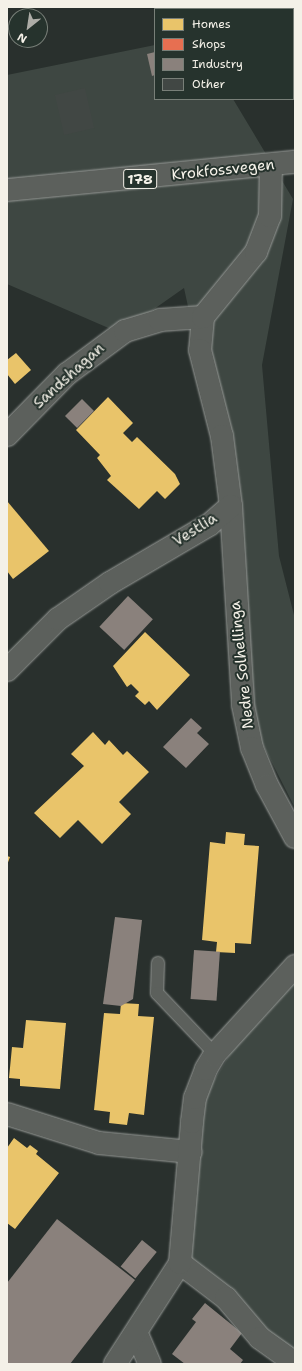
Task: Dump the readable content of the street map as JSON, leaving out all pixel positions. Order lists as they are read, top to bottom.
{
  "streets": {
    "street": [
      "Krokfossvegen",
      "178",
      "Sandshagan",
      "Vestlia",
      "Nedre Solhellinga"
    ]
  },
  "crossings": [
    ["Sandshagan", "Vestlia"],
    ["Vestlia", "Nedre Solhellinga"]
  ],
  "legend": [
    "Homes",
    "Shops",
    "Industry",
    "Other"
  ],
  "north": "bottom left"
}
